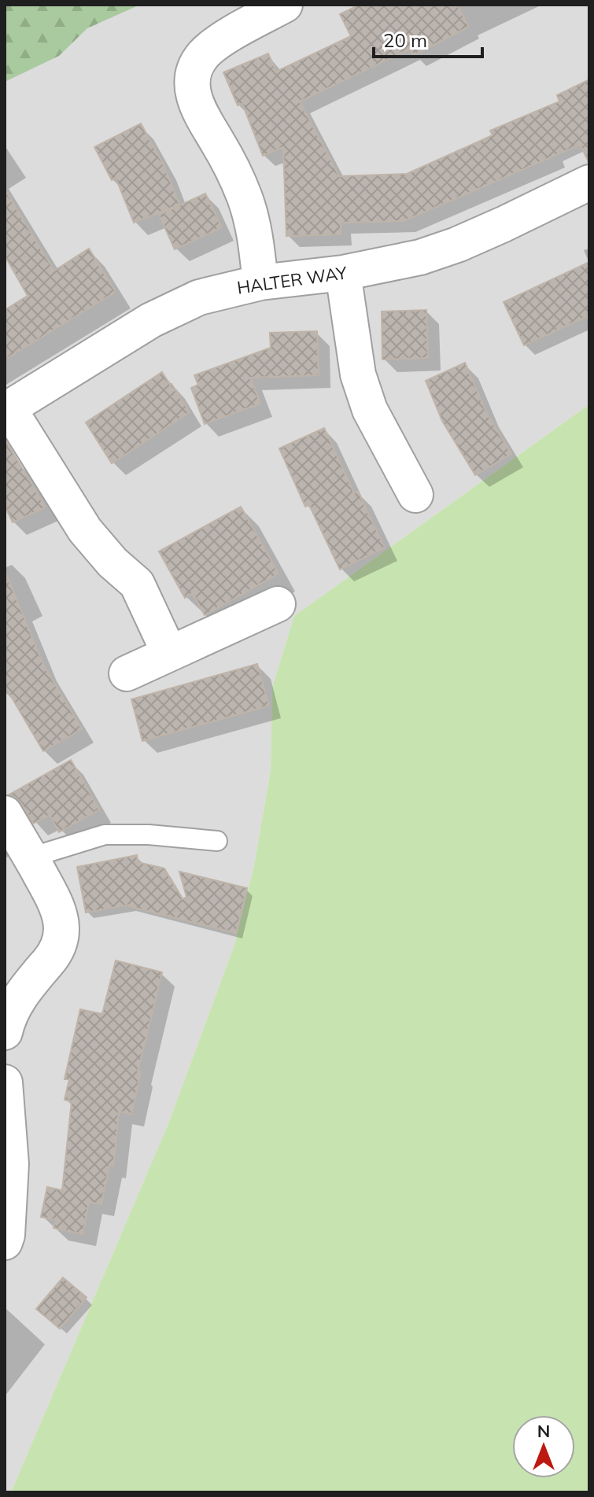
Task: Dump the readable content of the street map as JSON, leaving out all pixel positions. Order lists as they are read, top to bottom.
{
  "streets": {
    "street": ["HALTER WAY"]
  },
  "scale_bar": "20 m",
  "north": "top"
}
